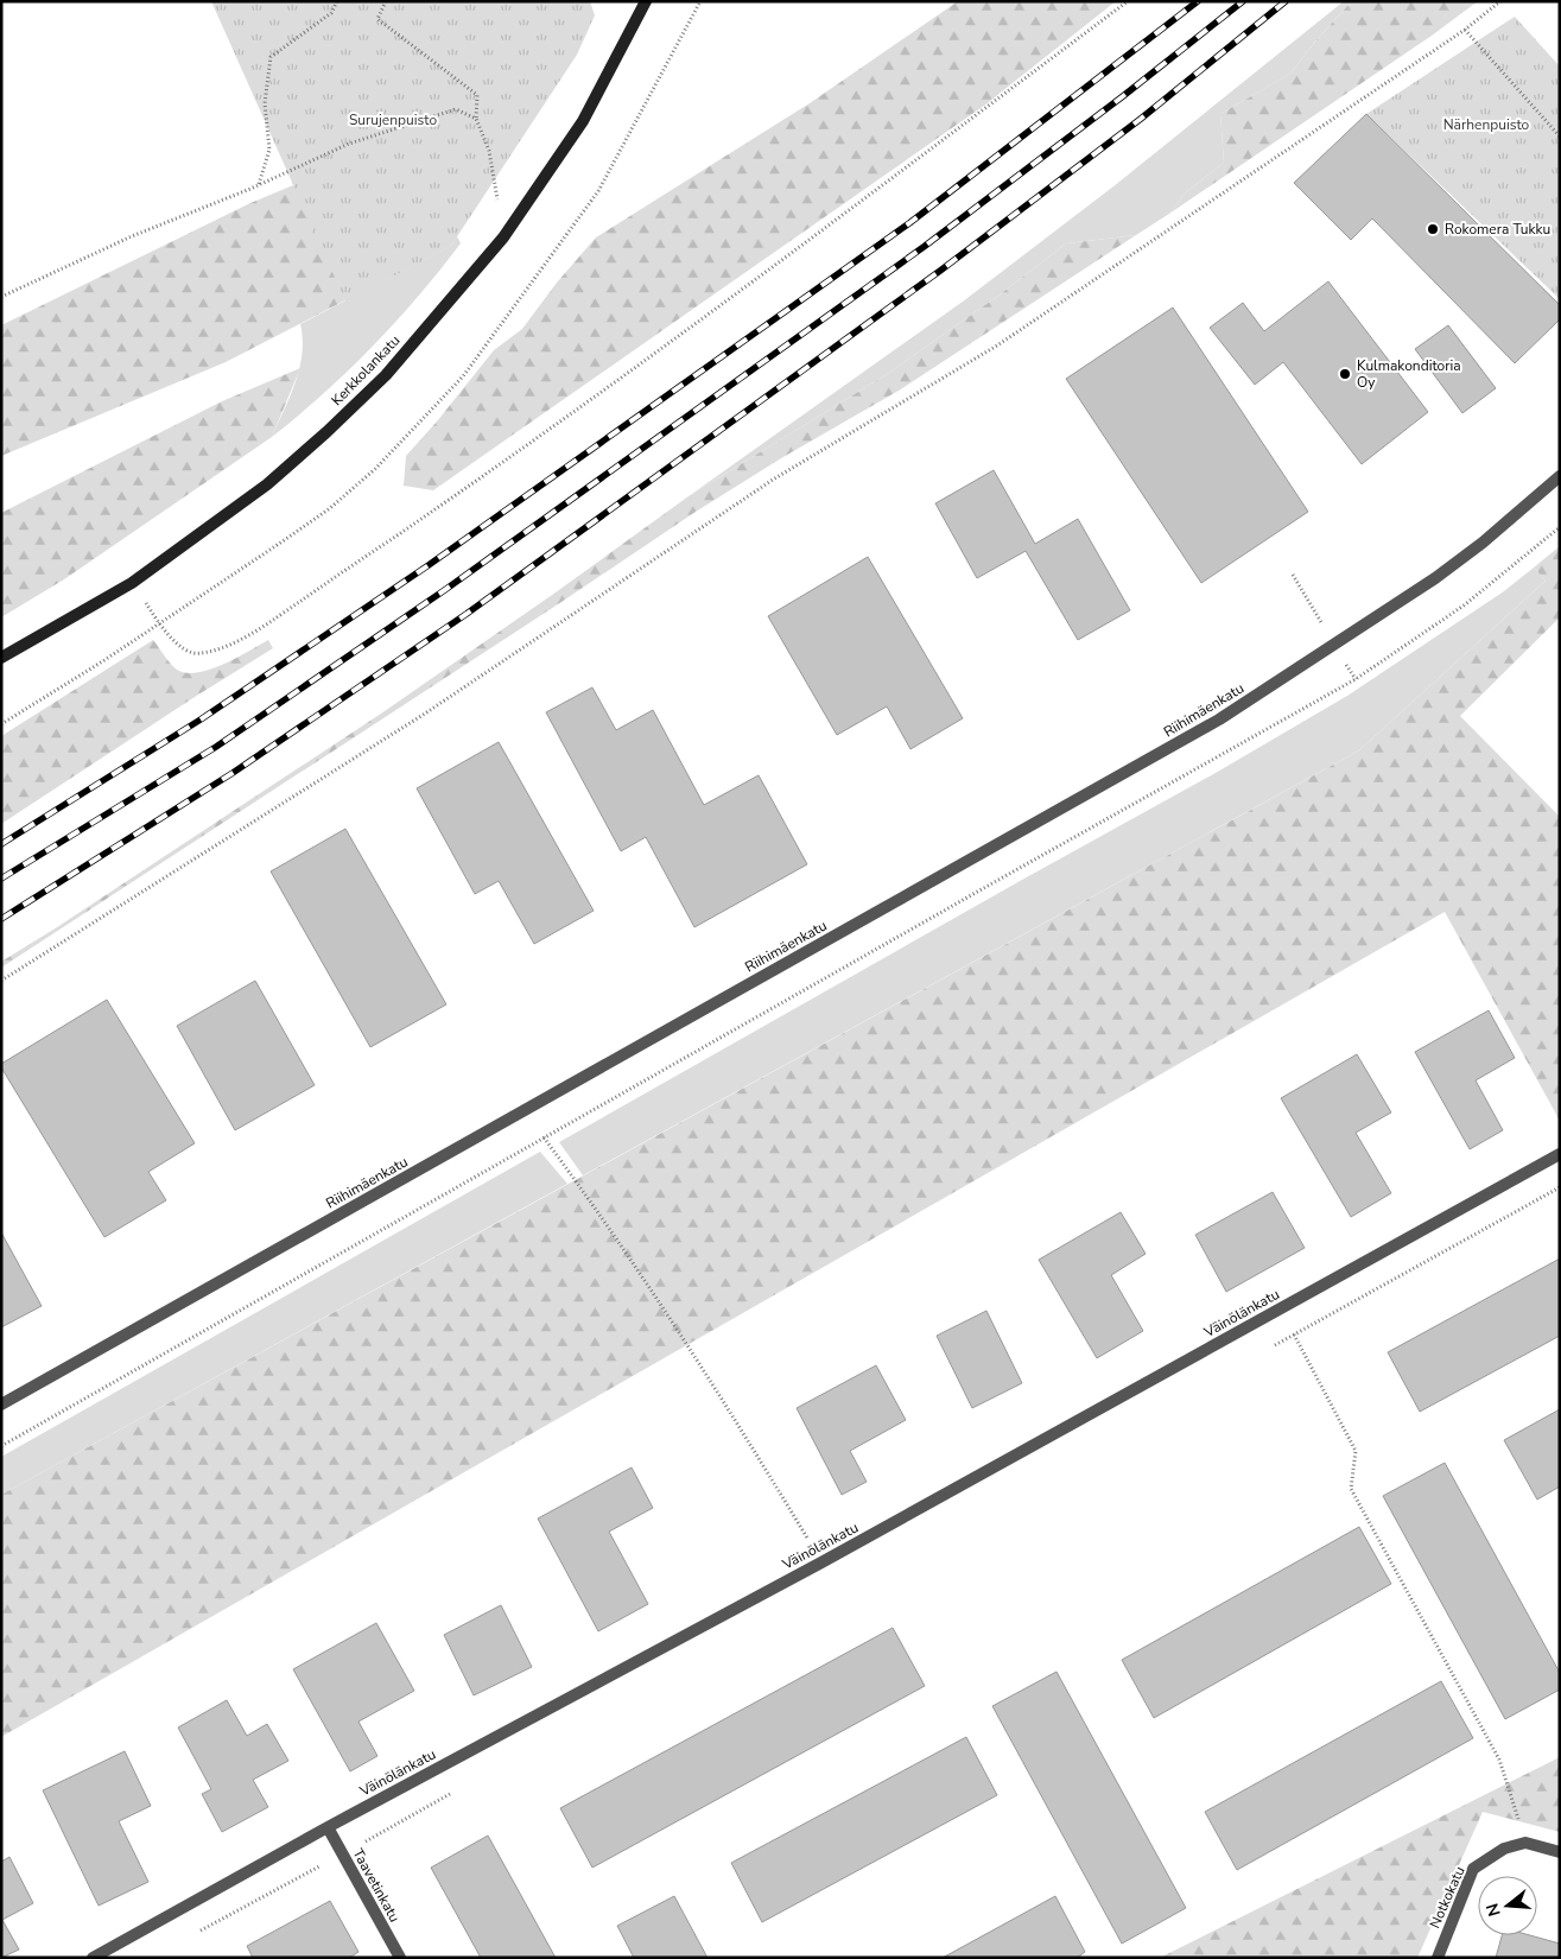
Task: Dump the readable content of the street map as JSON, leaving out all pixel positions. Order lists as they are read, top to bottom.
{
  "streets": {
    "main road": ["Kerkkolankatu"],
    "street": [
      "Riihimäenkatu",
      "Väinölänkatu",
      "Taavetinkatu",
      "Notkokatu"
    ]
  },
  "crossings": [
    ["Väinölänkatu", "Taavetinkatu"]
  ],
  "parks": ["Surujenpuisto", "Närhenpuisto"],
  "places": ["Rokomera Tukku", "Kulmakonditoria Oy"],
  "north": "left"
}
